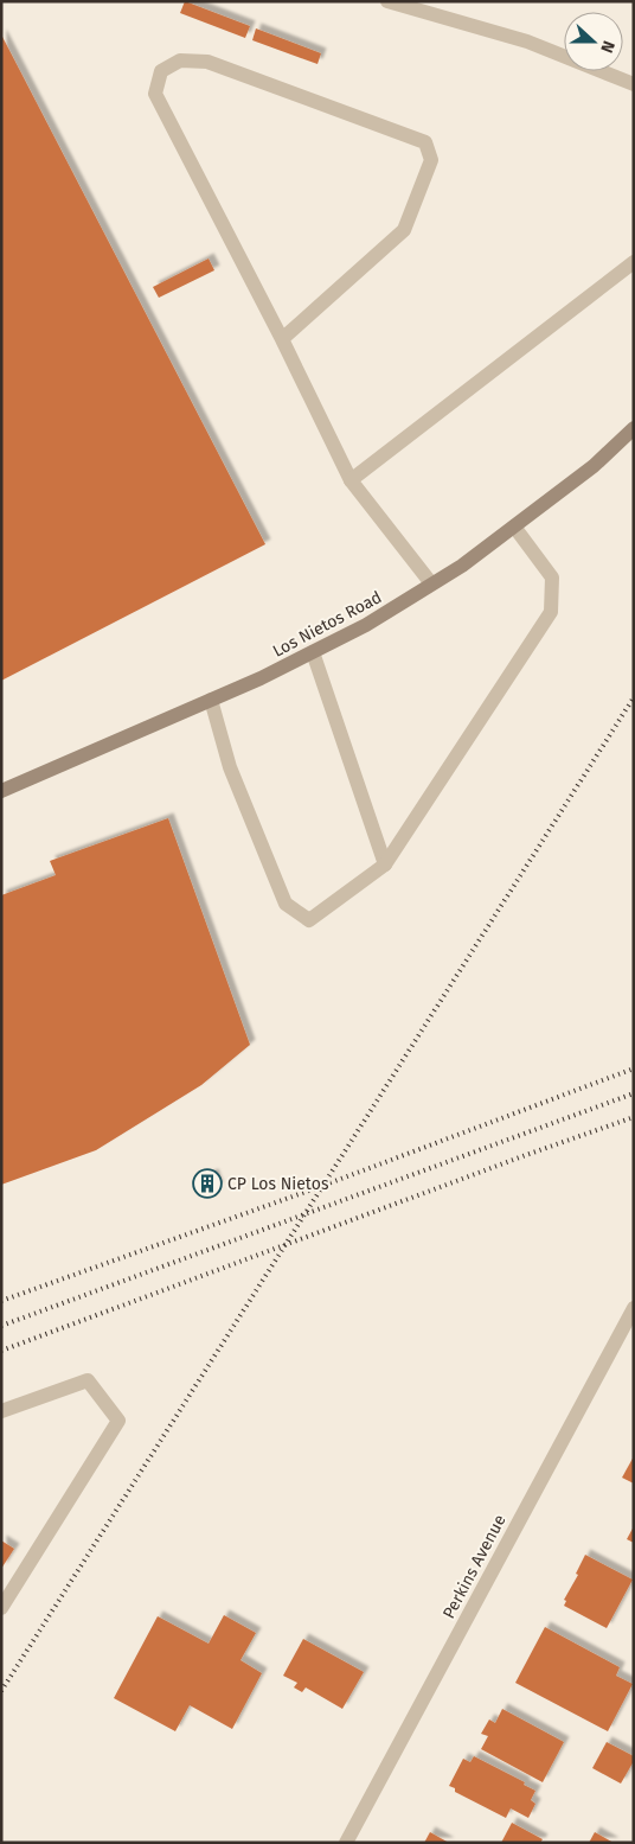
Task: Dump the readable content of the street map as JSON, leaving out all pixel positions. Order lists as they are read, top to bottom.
{
  "streets": {
    "street": ["Los Nietos Road", "Perkins Avenue"]
  },
  "places": {
    "building": ["CP Los Nietos"]
  },
  "north": "right"
}
